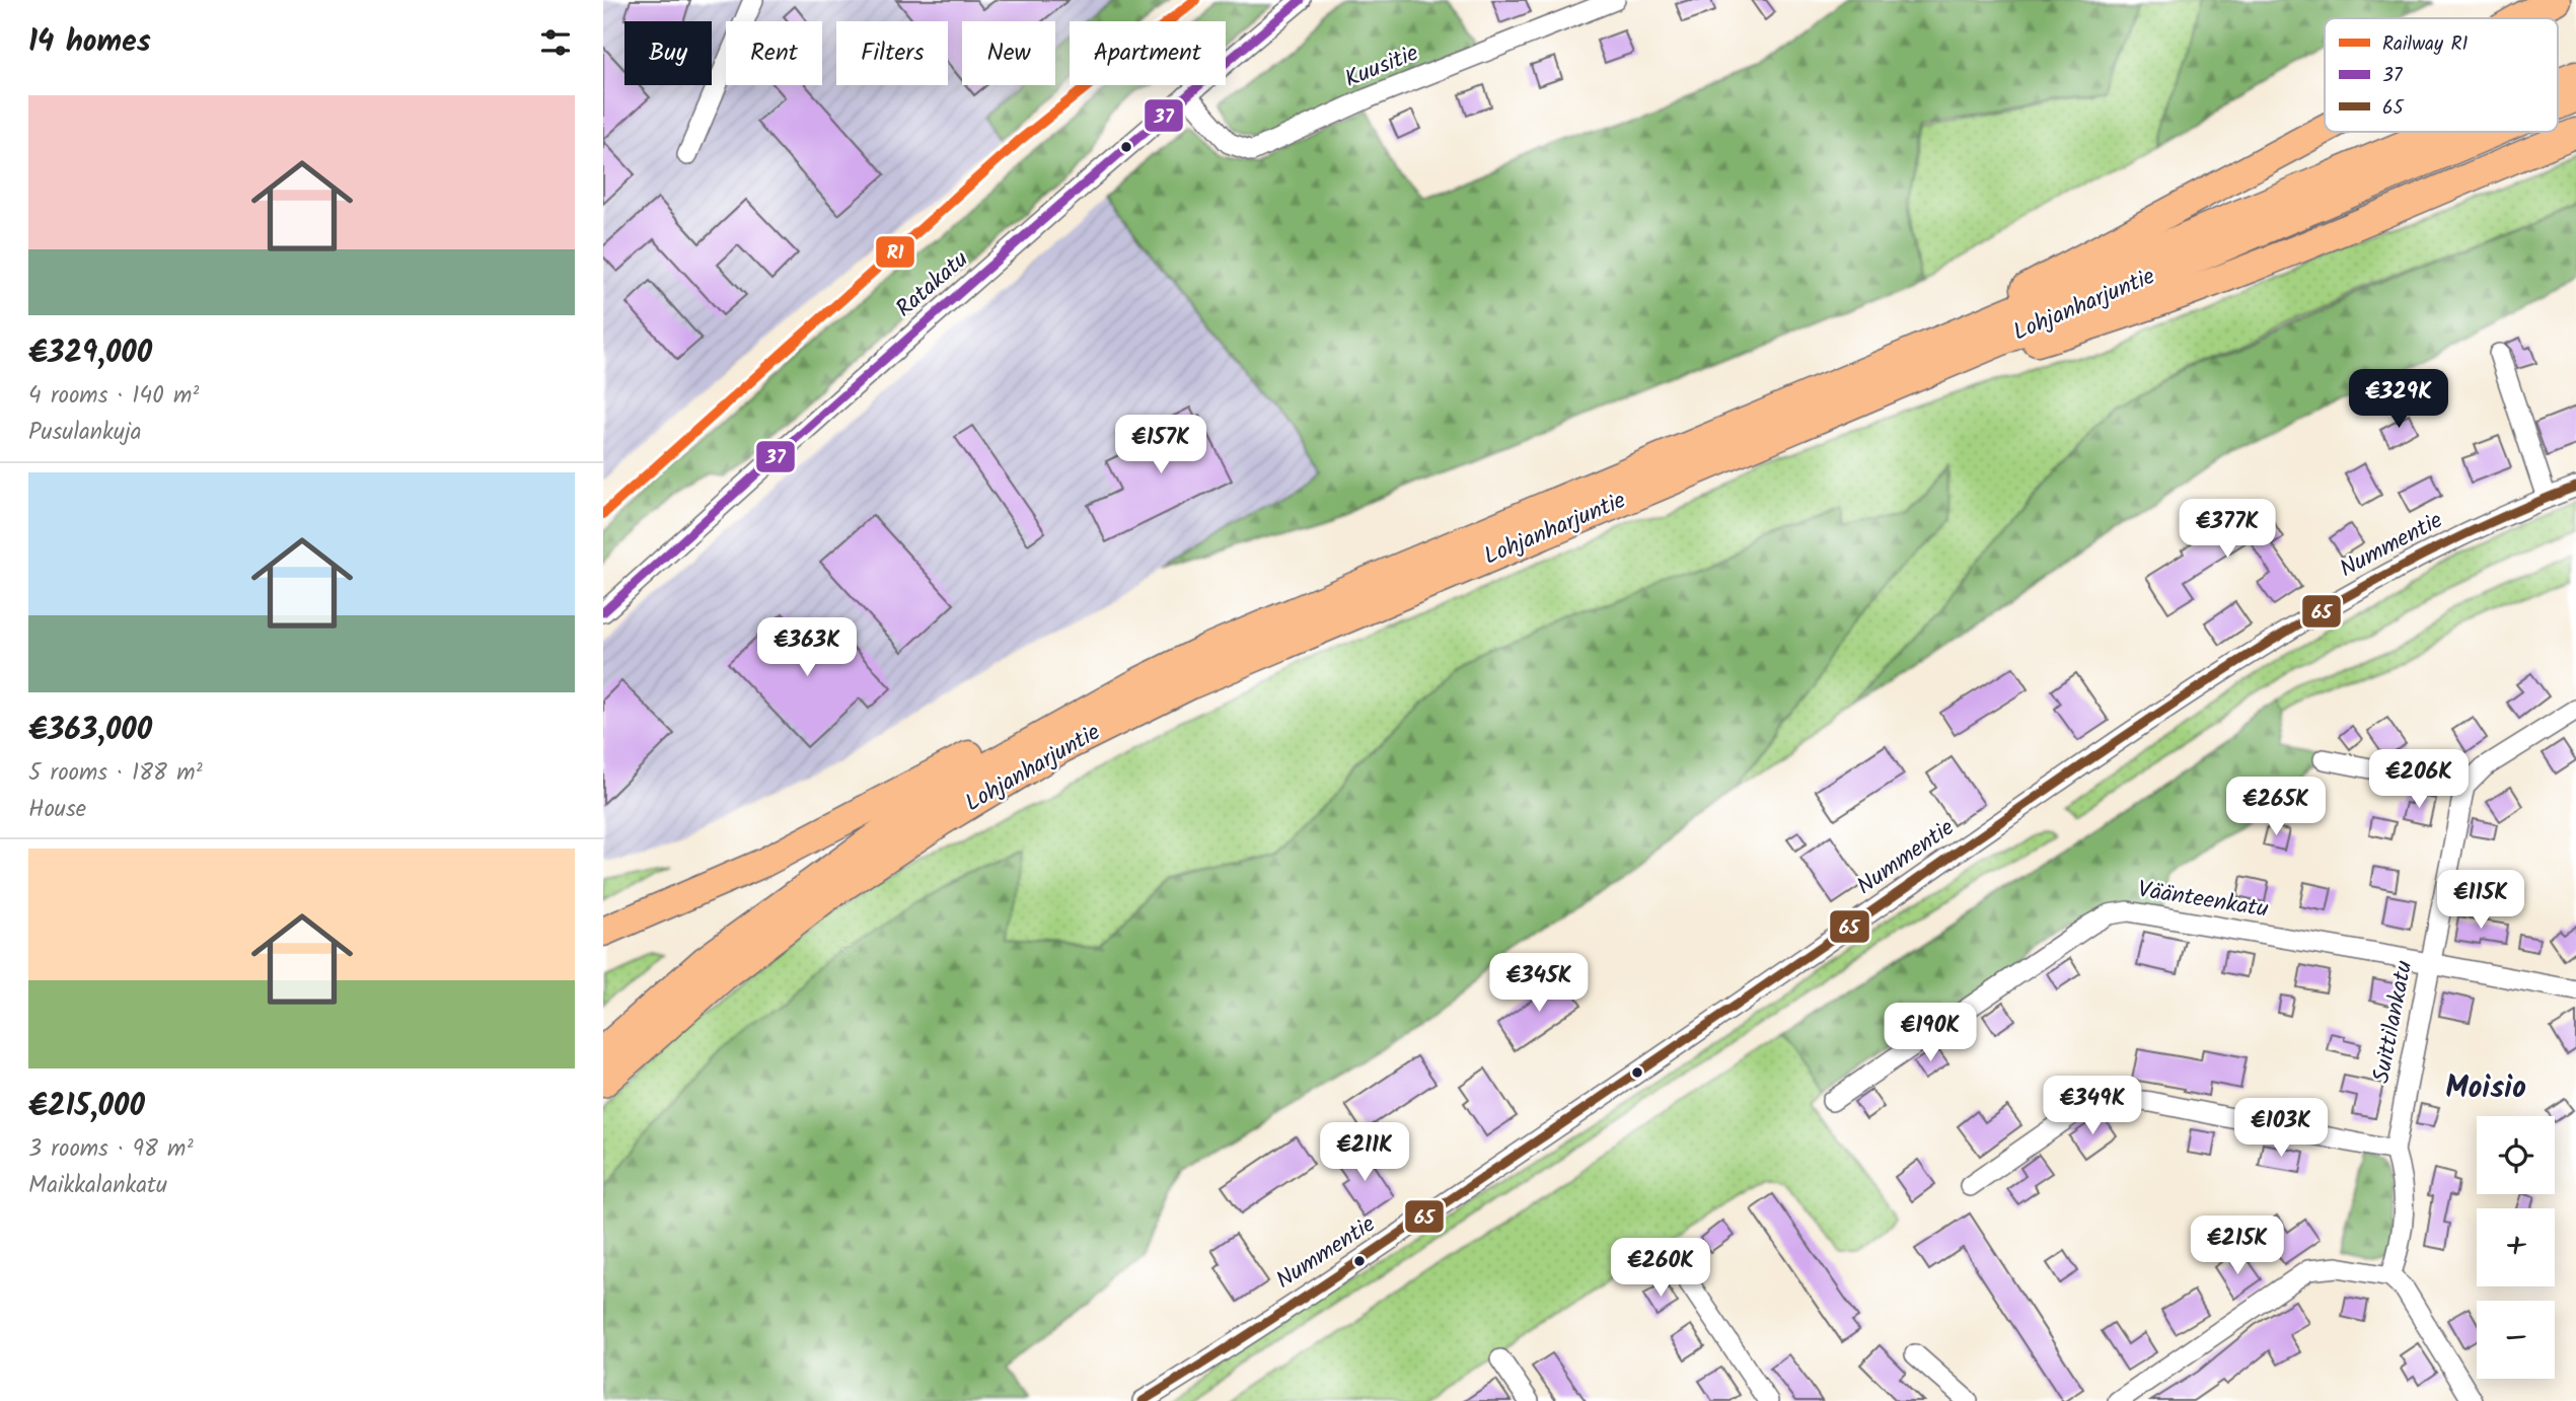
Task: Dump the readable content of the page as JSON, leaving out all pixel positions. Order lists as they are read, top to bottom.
{
  "streets": {
    "highway": ["Lohjanharjuntie"],
    "street": [
      "Kuusitie",
      "Ratakatu",
      "Nummentie",
      "Väänteenkatu",
      "Suittilankatu"
    ]
  },
  "crossings": [
    ["Kuusitie", "Ratakatu"],
    ["Väänteenkatu", "Suittilankatu"]
  ],
  "districts": ["Moisio"],
  "lines": ["rail line R1", "transit line 37", "transit line 65"],
  "legend": ["Railway R1", "37", "65"],
  "page": {
    "heading": "14 homes",
    "chip": [
      "Buy",
      "Rent",
      "Filters",
      "New",
      "Apartment"
    ],
    "list": [
      {
        "name": "€329,000",
        "note": "4 rooms · 140 m² · Pusulankuja"
      },
      {
        "name": "€363,000",
        "note": "5 rooms · 188 m² · House"
      },
      {
        "name": "€215,000",
        "note": "3 rooms · 98 m² · Maikkalankatu"
      }
    ],
    "price": [
      "€329K",
      "€157K",
      "€377K",
      "€363K",
      "€206K",
      "€265K",
      "€115K",
      "€345K",
      "€190K",
      "€349K",
      "€103K",
      "€211K",
      "€215K",
      "€260K"
    ],
    "map_buttons": ["+", "−"]
  }
}
